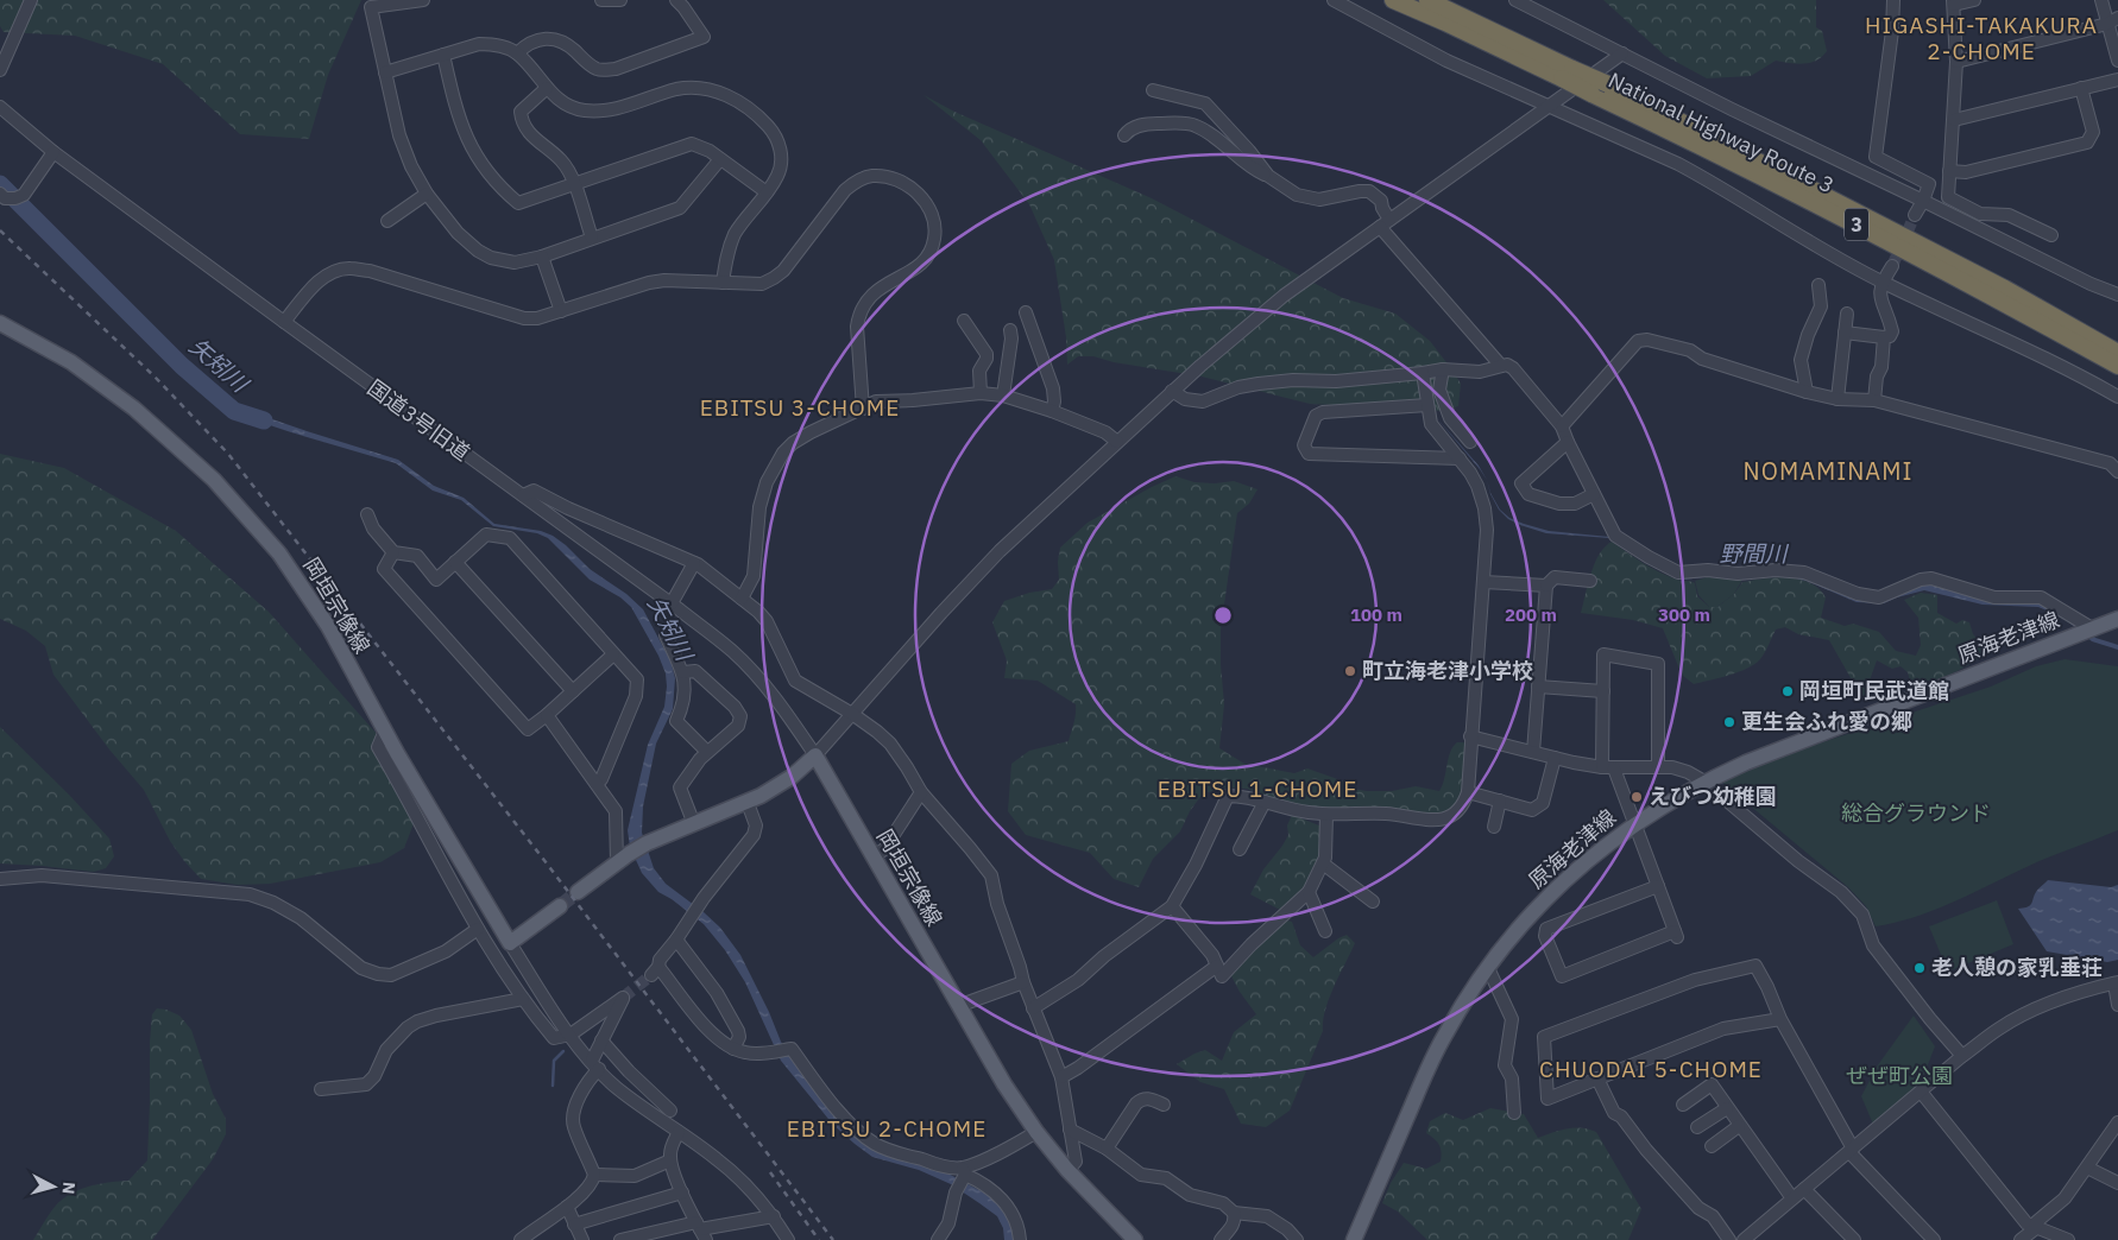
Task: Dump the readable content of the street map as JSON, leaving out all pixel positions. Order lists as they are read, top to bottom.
{
  "streets": {
    "highway": ["National Highway Route 3", "3"],
    "main road": ["岡垣宗像線", "原海老津線"],
    "street": ["国道3号旧道"]
  },
  "crossings": [
    ["国道3号旧道", "岡垣宗像線"]
  ],
  "districts": [
    "HIGASHI-TAKAKURA 2-CHOME",
    "EBITSU 3-CHOME",
    "NOMAMINAMI",
    "EBITSU 1-CHOME",
    "CHUODAI 5-CHOME",
    "EBITSU 2-CHOME"
  ],
  "water": ["矢矧川", "野間川"],
  "parks": ["総合グラウンド", "ぜぜ町公園"],
  "places": [
    "町立海老津小学校",
    "岡垣町民武道館",
    "更生会ふれ愛の郷",
    "えびつ幼稚園",
    "老人憩の家乳垂荘"
  ],
  "north": "right",
  "rings": ["100 m", "200 m", "300 m"]
}
